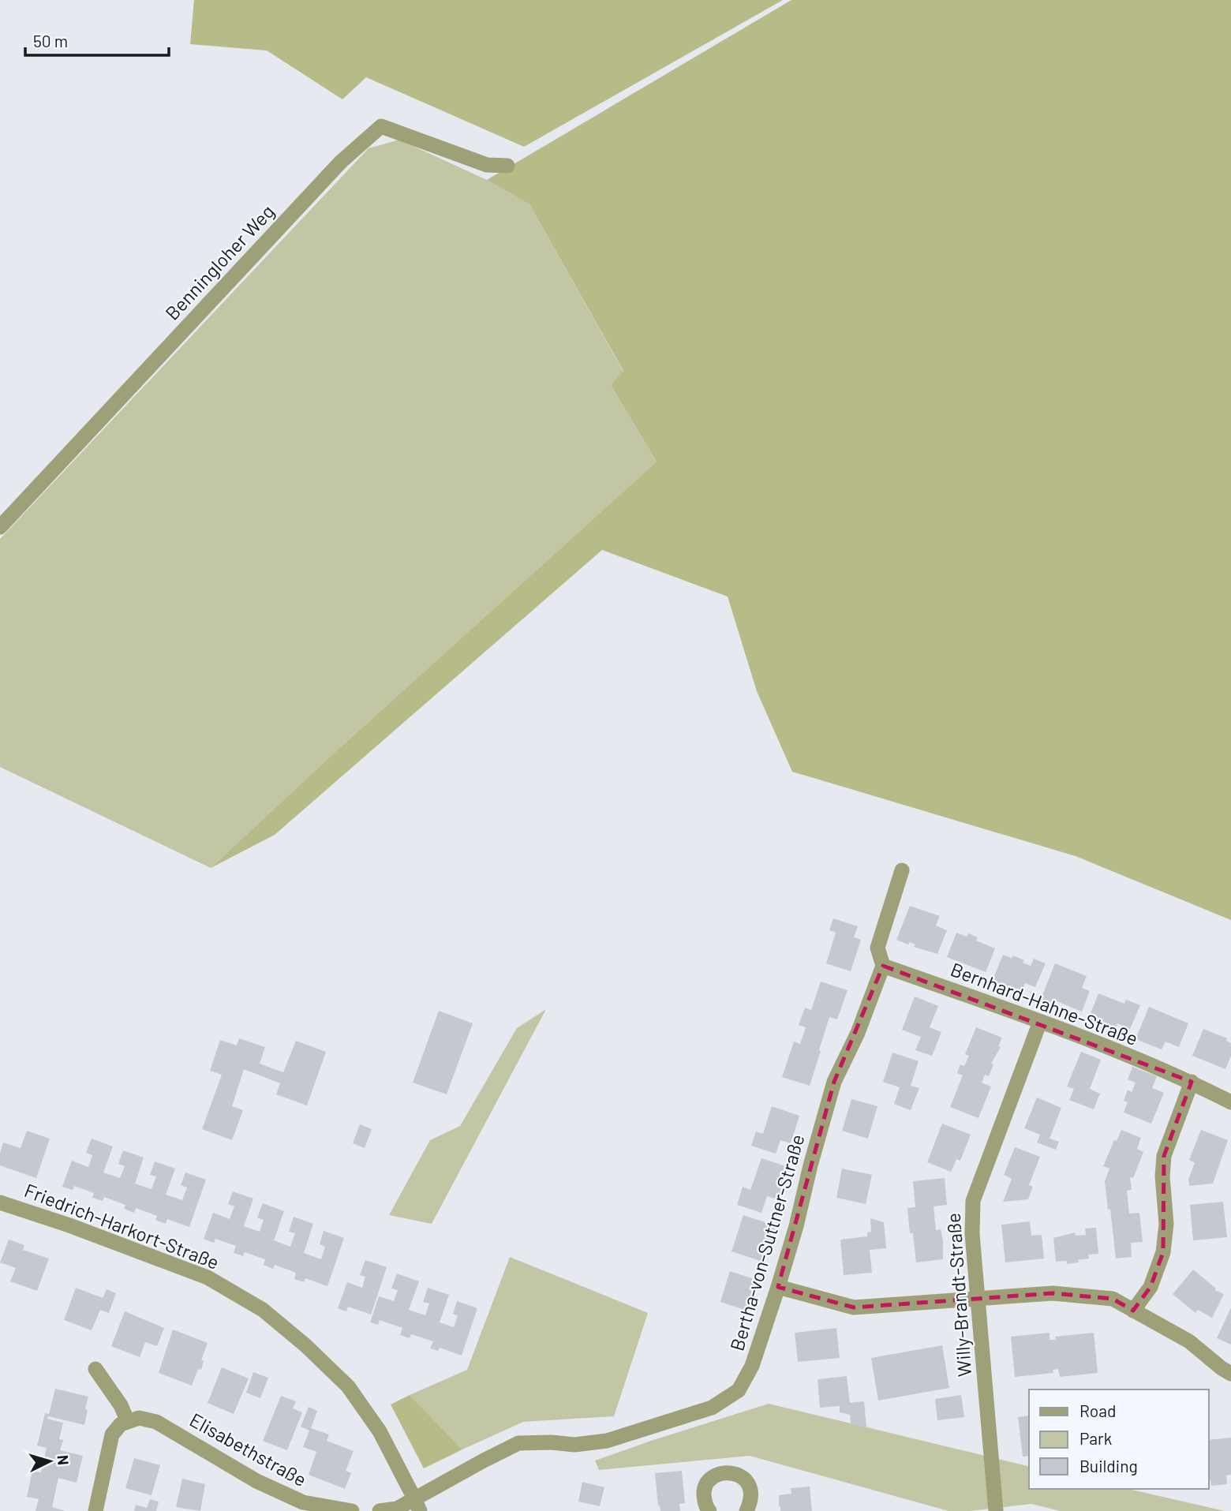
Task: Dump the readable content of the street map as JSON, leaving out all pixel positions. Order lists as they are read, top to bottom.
{
  "streets": {
    "street": [
      "Benningloher Weg",
      "Bernhard-Hahne-Straße",
      "Friedrich-Harkort-Straße",
      "Bertha-von-Suttner-Straße",
      "Willy-Brandt-Straße",
      "Elisabethstraße"
    ]
  },
  "crossings": [
    ["Bernhard-Hahne-Straße", "Bertha-von-Suttner-Straße"],
    ["Bernhard-Hahne-Straße", "Willy-Brandt-Straße"],
    ["Friedrich-Harkort-Straße", "Bertha-von-Suttner-Straße"]
  ],
  "legend": ["Road", "Park", "Building"],
  "scale_bar": "50 m",
  "north": "right"
}
